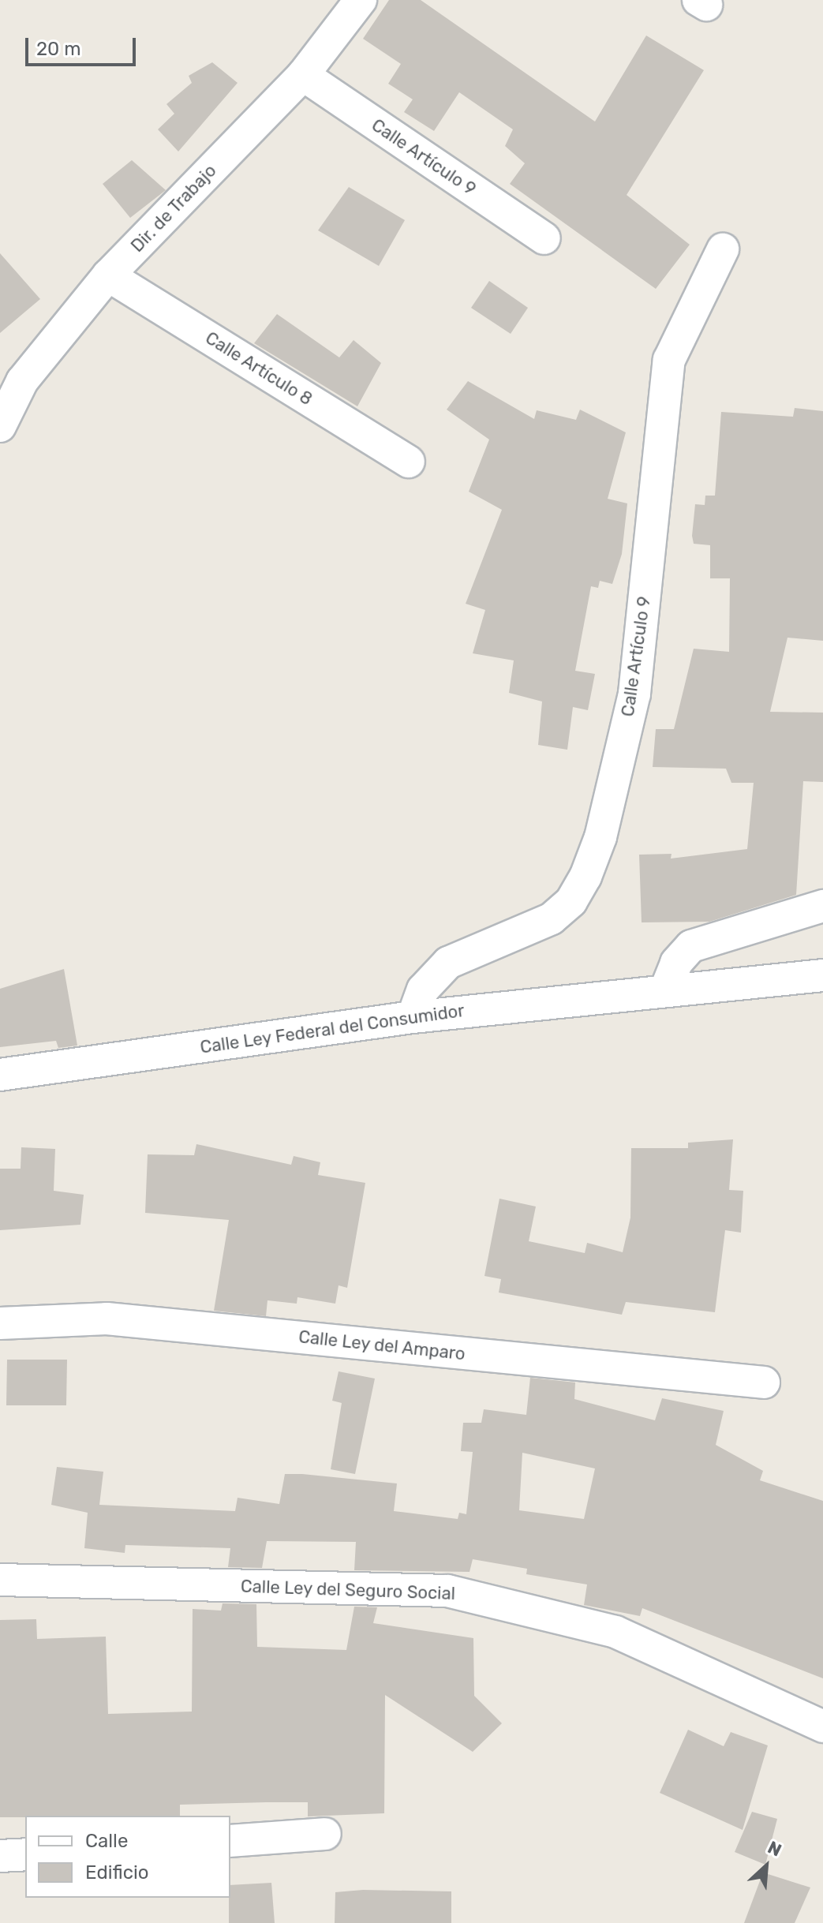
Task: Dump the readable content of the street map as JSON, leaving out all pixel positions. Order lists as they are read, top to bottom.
{
  "streets": {
    "street": [
      "Calle Artículo 9",
      "Dir. de Trabajo",
      "Calle Artículo 8",
      "Calle Ley Federal del Consumidor",
      "Calle Ley del Amparo",
      "Calle Ley del Seguro Social"
    ]
  },
  "crossings": [
    ["Calle Artículo 9", "Dir. de Trabajo"],
    ["Calle Artículo 9", "Calle Ley Federal del Consumidor"],
    ["Dir. de Trabajo", "Calle Artículo 8"]
  ],
  "legend": ["Calle", "Edificio"],
  "scale_bar": "20 m",
  "north": "top right"
}
